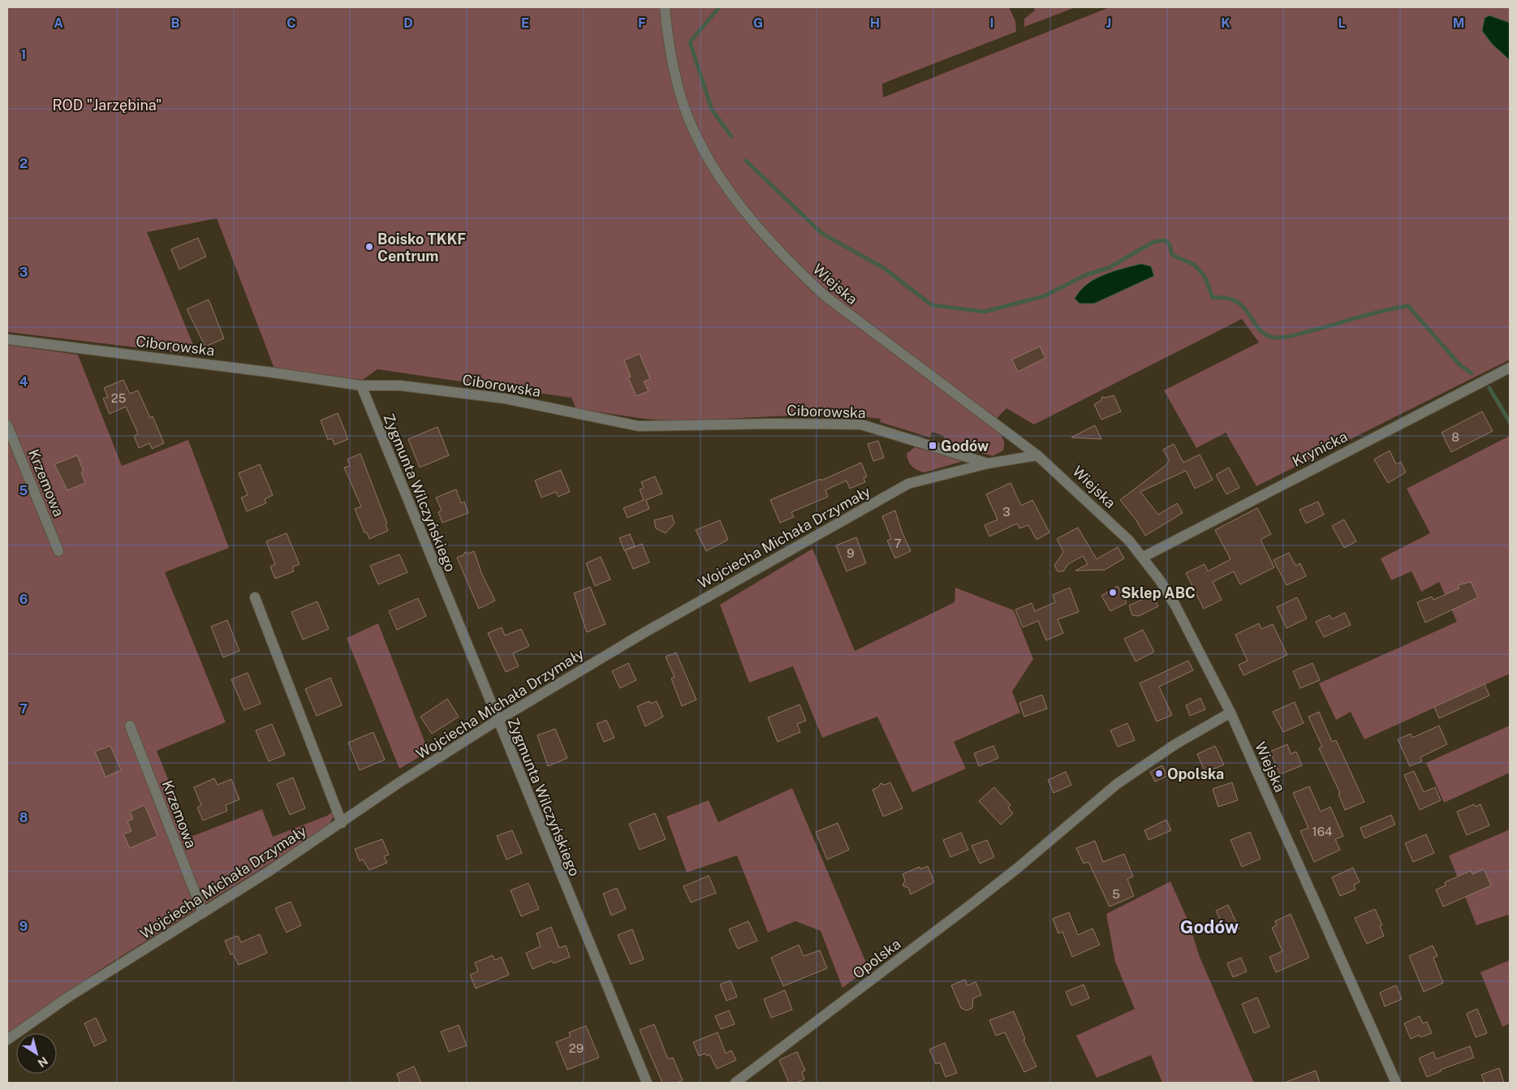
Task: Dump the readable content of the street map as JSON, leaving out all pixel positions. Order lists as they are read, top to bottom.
{
  "streets": {
    "street": [
      "Wiejska",
      "Ciborowska",
      "Krynicka",
      "Krzemowa",
      "Zygmunta Wilczyńskiego",
      "Wojciecha Michała Drzymały",
      "Opolska"
    ]
  },
  "crossings": [
    ["Wiejska", "Krynicka"],
    ["Wiejska", "Wojciecha Michała Drzymały"],
    ["Wiejska", "Opolska"],
    ["Ciborowska", "Zygmunta Wilczyńskiego"],
    ["Ciborowska", "Wojciecha Michała Drzymały"],
    ["Krzemowa", "Wojciecha Michała Drzymały"],
    ["Zygmunta Wilczyńskiego", "Wojciecha Michała Drzymały"]
  ],
  "districts": ["Godów"],
  "parks": ["ROD \"Jarzębina\""],
  "places": {
    "other": ["Boisko TKKF Centrum", "Sklep ABC", "Opolska"],
    "transit": ["Godów"]
  },
  "house_numbers": [
    "25",
    "8",
    "3",
    "7",
    "9",
    "164",
    "5",
    "29"
  ],
  "north": "bottom right",
  "grid": {
    "columns": [
      "A",
      "B",
      "C",
      "D",
      "E",
      "F",
      "G",
      "H",
      "I",
      "J",
      "K",
      "L",
      "M"
    ],
    "rows": [
      "1",
      "2",
      "3",
      "4",
      "5",
      "6",
      "7",
      "8",
      "9"
    ]
  }
}
